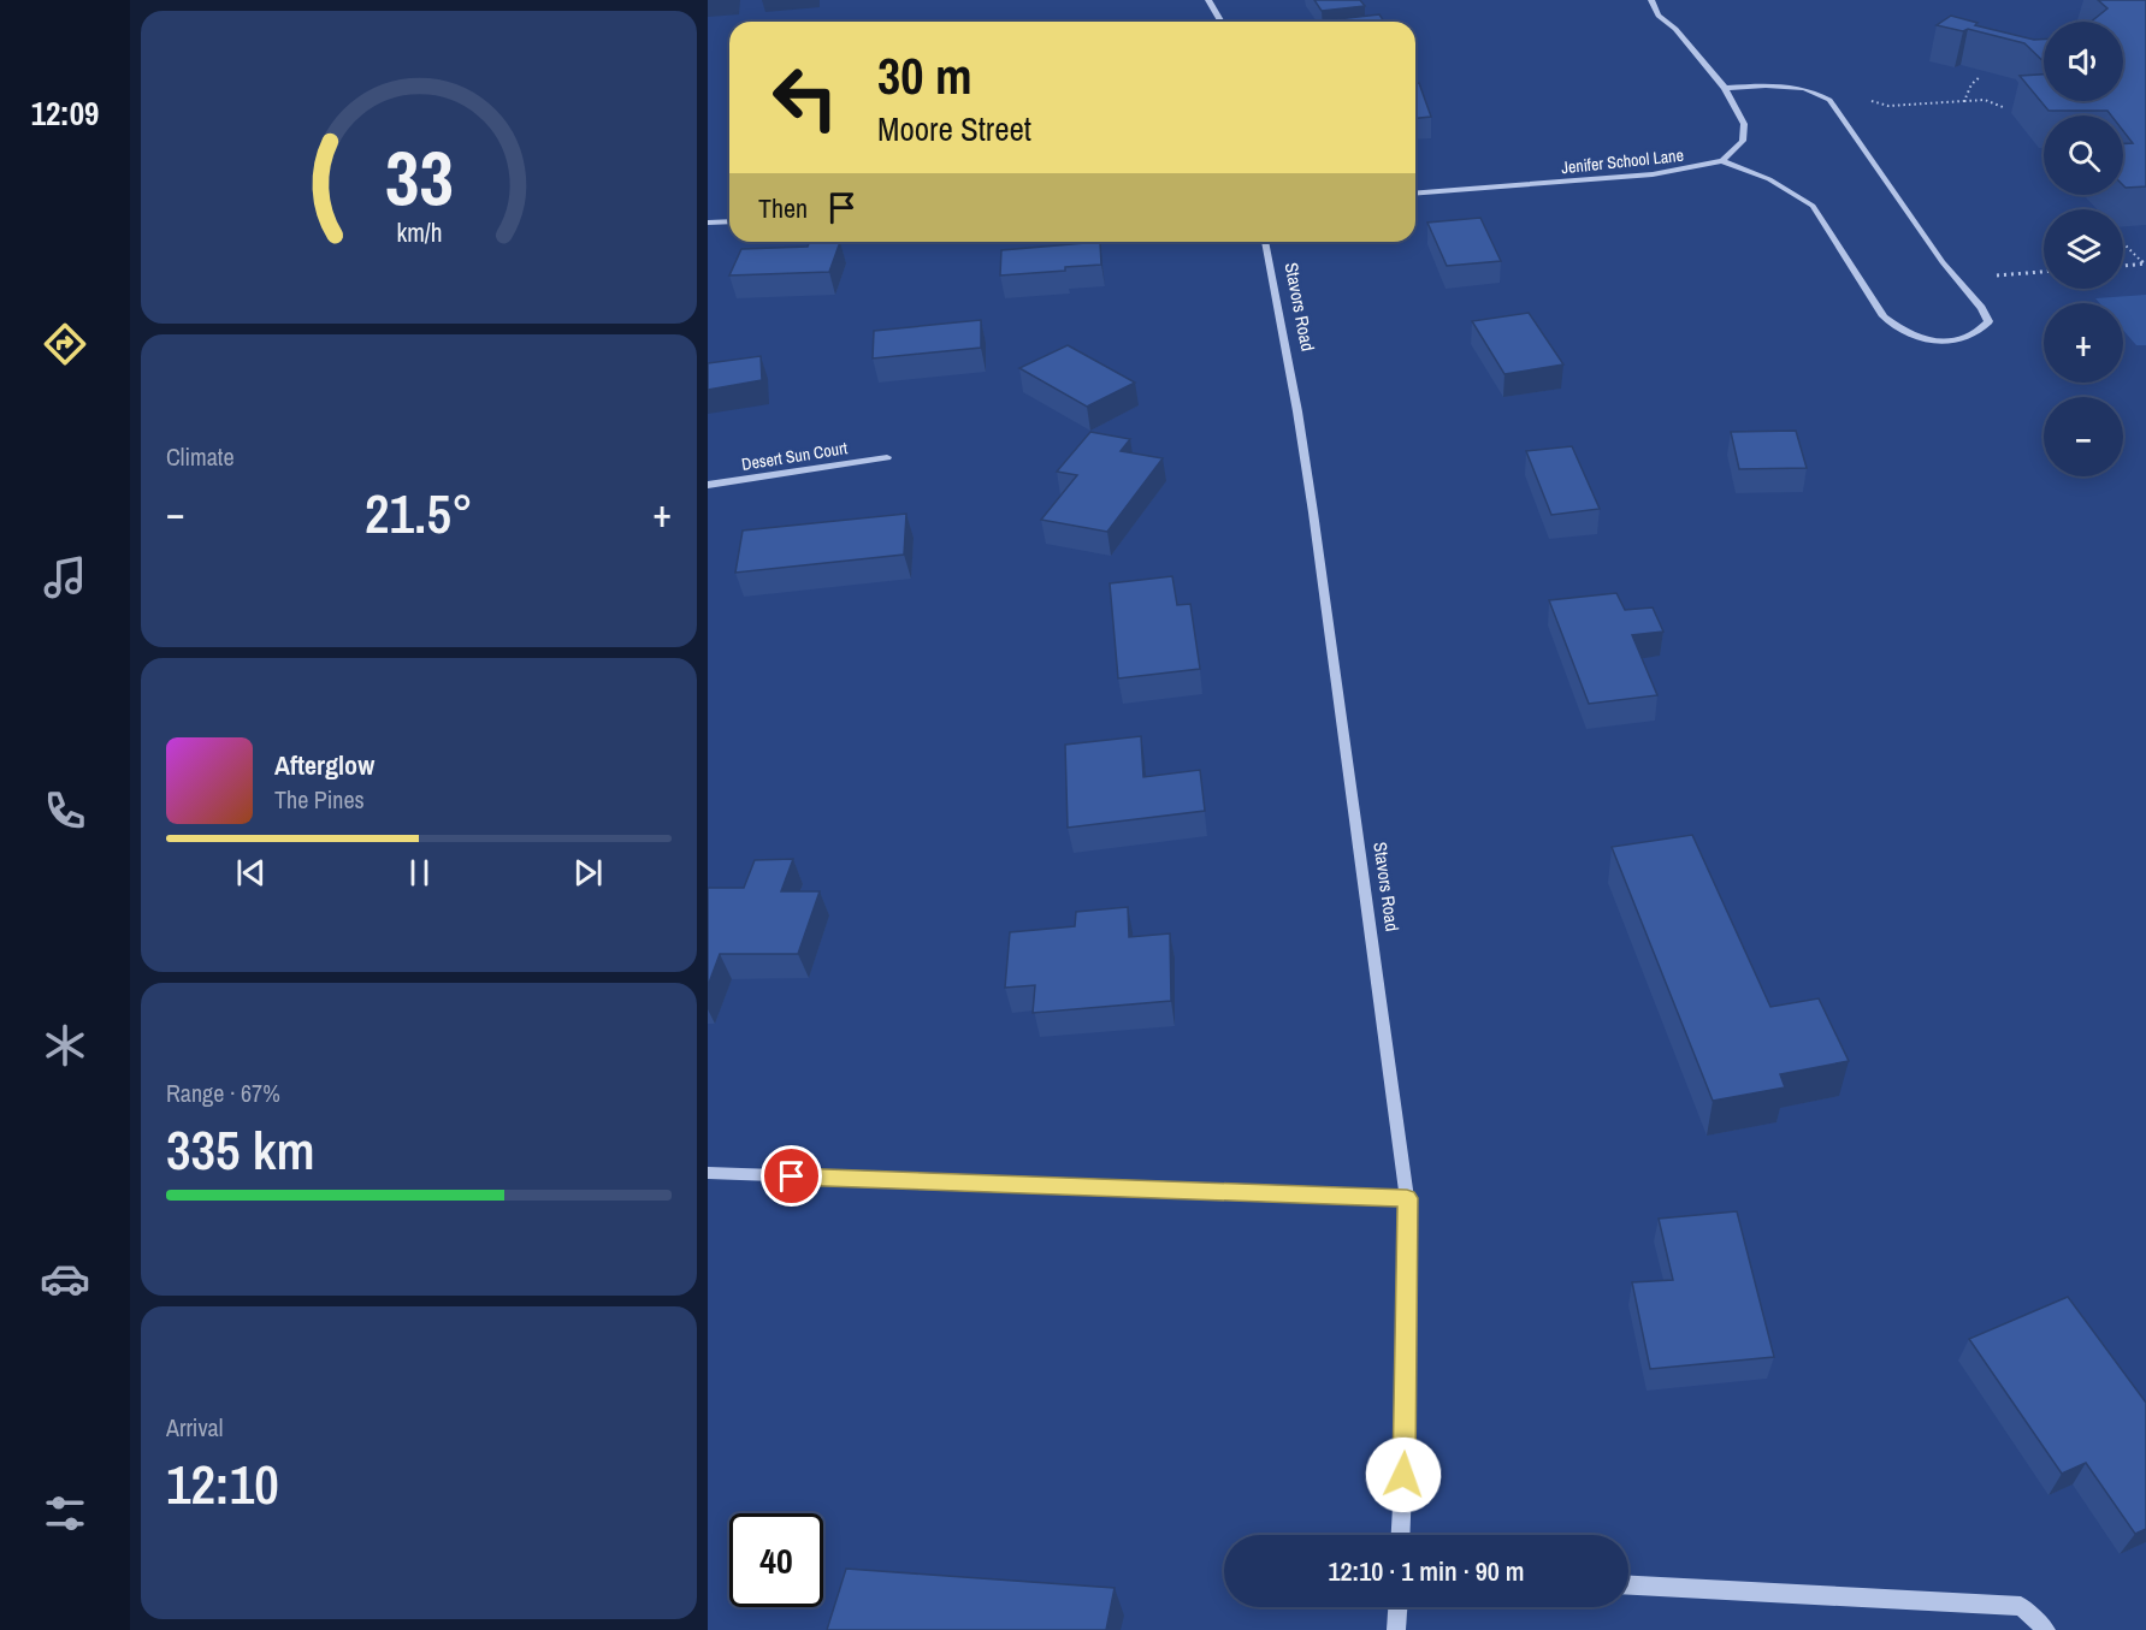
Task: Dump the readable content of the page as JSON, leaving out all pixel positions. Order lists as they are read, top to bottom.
{
  "streets": {
    "street": ["Jenifer School Lane", "Stavors Road", "Desert Sun Court"]
  },
  "page": {
    "tabs": "12:09",
    "map_buttons": ["+", "−"],
    "turn": ["30 m", "Moore Street"],
    "then": "Then",
    "tile": [
      "Climate",
      ["Range · 67%", "335 km"],
      ["Arrival", "12:10"]
    ],
    "heat": ["−", "21.5°", "+"],
    "song": ["Afterglow", "The Pines"],
    "limit": "40",
    "trip": "12:10 · 1 min · 90 m",
    "gauge": ["33", "km/h"]
  }
}
